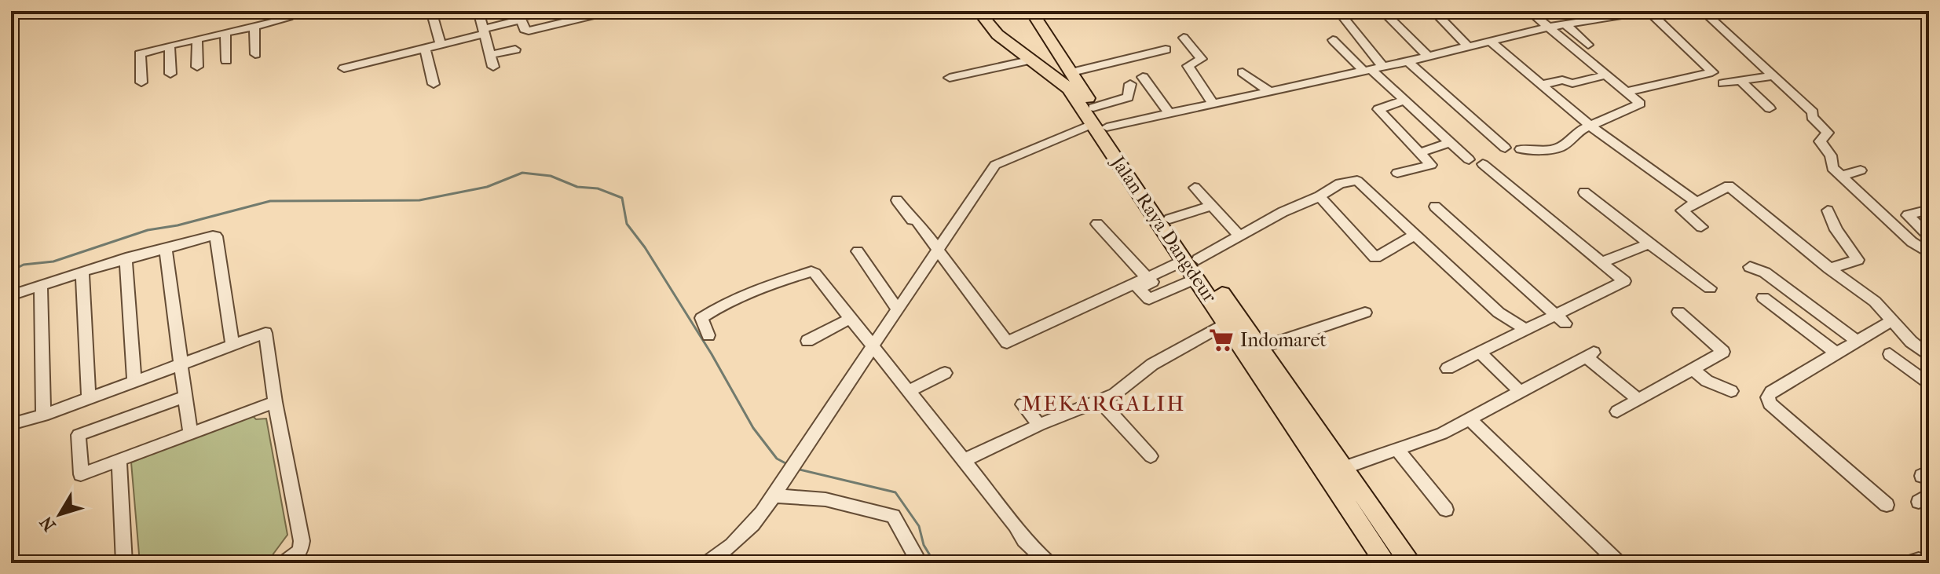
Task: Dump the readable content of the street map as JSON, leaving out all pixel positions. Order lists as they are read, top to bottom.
{
  "streets": {
    "highway": ["Jalan Raya Dangdeur"]
  },
  "districts": ["MEKARGALIH"],
  "places": {
    "supermarket": ["Indomaret"]
  },
  "north": "bottom left"
}
